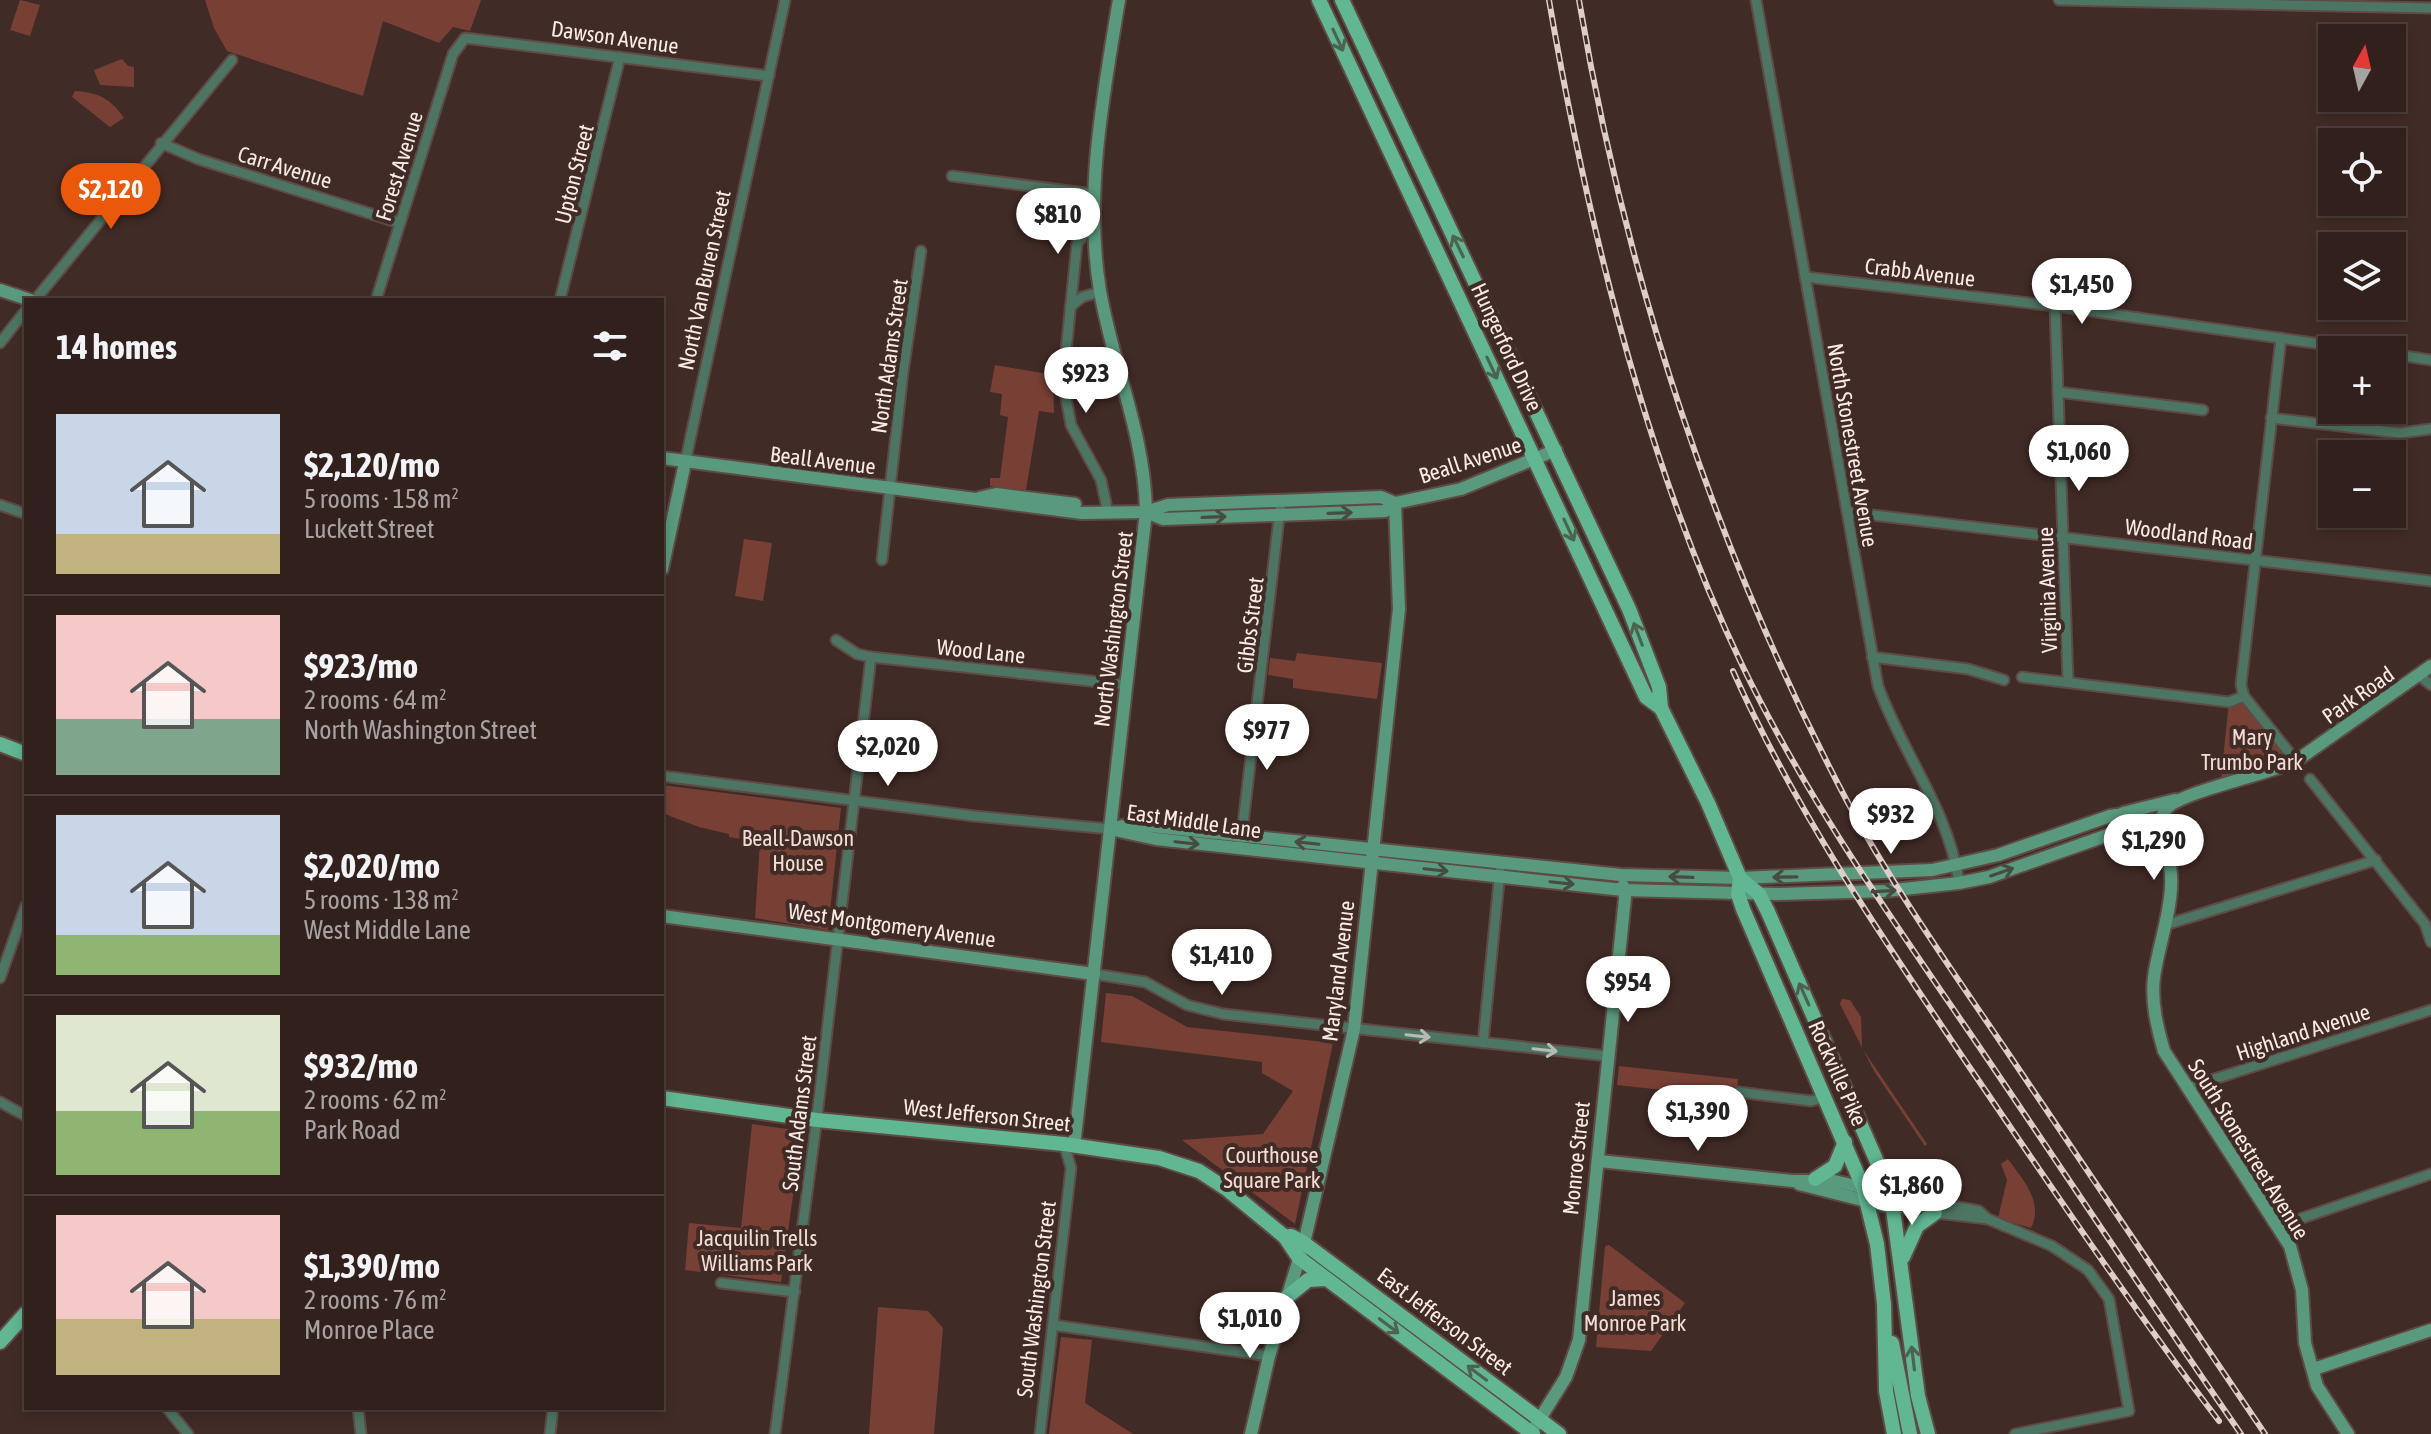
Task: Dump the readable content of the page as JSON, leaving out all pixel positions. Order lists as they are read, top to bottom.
{
  "streets": {
    "main road": [
      "Hungerford Drive",
      "Rockville Pike",
      "West Jefferson Street",
      "East Jefferson Street"
    ],
    "street": [
      "Dawson Avenue",
      "Forest Avenue",
      "Carr Avenue",
      "Upton Street",
      "Crabb Avenue",
      "North Van Buren Street",
      "North Adams Street",
      "North Stonestreet Avenue",
      "Beall Avenue",
      "Woodland Road",
      "Virginia Avenue",
      "Gibbs Street",
      "North Washington Street",
      "Wood Lane",
      "Park Road",
      "East Middle Lane",
      "West Montgomery Avenue",
      "Maryland Avenue",
      "Highland Avenue",
      "South Adams Street",
      "South Stonestreet Avenue",
      "Monroe Street",
      "South Washington Street"
    ]
  },
  "crossings": [
    ["Dawson Avenue", "Forest Avenue"],
    ["Dawson Avenue", "Upton Street"],
    ["Dawson Avenue", "North Van Buren Street"],
    ["Forest Avenue", "Carr Avenue"],
    ["Crabb Avenue", "North Stonestreet Avenue"],
    ["Crabb Avenue", "Virginia Avenue"],
    ["North Van Buren Street", "Beall Avenue"],
    ["Hungerford Drive", "Beall Avenue"],
    ["Hungerford Drive", "East Middle Lane"],
    ["Hungerford Drive", "Rockville Pike"],
    ["North Adams Street", "Beall Avenue"],
    ["North Stonestreet Avenue", "Woodland Road"],
    ["Beall Avenue", "Gibbs Street"],
    ["Beall Avenue", "North Washington Street"],
    ["Beall Avenue", "Maryland Avenue"],
    ["Woodland Road", "Virginia Avenue"],
    ["Gibbs Street", "East Middle Lane"],
    ["North Washington Street", "Wood Lane"],
    ["North Washington Street", "East Middle Lane"],
    ["North Washington Street", "West Montgomery Avenue"],
    ["North Washington Street", "South Washington Street"],
    ["East Middle Lane", "Maryland Avenue"],
    ["East Middle Lane", "Rockville Pike"],
    ["East Middle Lane", "Monroe Street"],
    ["West Montgomery Avenue", "South Adams Street"],
    ["West Montgomery Avenue", "South Washington Street"],
    ["Maryland Avenue", "West Jefferson Street"],
    ["Maryland Avenue", "East Jefferson Street"],
    ["Highland Avenue", "South Stonestreet Avenue"],
    ["South Adams Street", "West Jefferson Street"],
    ["West Jefferson Street", "South Washington Street"],
    ["West Jefferson Street", "East Jefferson Street"],
    ["Monroe Street", "East Jefferson Street"]
  ],
  "parks": [
    "Mary Trumbo Park",
    "Beall-Dawson House",
    "Courthouse Square Park",
    "Jacquilin Trells Williams Park",
    "James Monroe Park"
  ],
  "north": "top",
  "page": {
    "map_buttons": ["+", "−"],
    "price": [
      "$2,120",
      "$810",
      "$1,450",
      "$923",
      "$1,060",
      "$977",
      "$2,020",
      "$932",
      "$1,290",
      "$1,410",
      "$954",
      "$1,390",
      "$1,860",
      "$1,010"
    ],
    "heading": "14 homes",
    "list": [
      {
        "name": "$2,120/mo",
        "note": "5 rooms · 158 m² · Luckett Street"
      },
      {
        "name": "$923/mo",
        "note": "2 rooms · 64 m² · North Washington Street"
      },
      {
        "name": "$2,020/mo",
        "note": "5 rooms · 138 m² · West Middle Lane"
      },
      {
        "name": "$932/mo",
        "note": "2 rooms · 62 m² · Park Road"
      },
      {
        "name": "$1,390/mo",
        "note": "2 rooms · 76 m² · Monroe Place"
      }
    ]
  }
}
